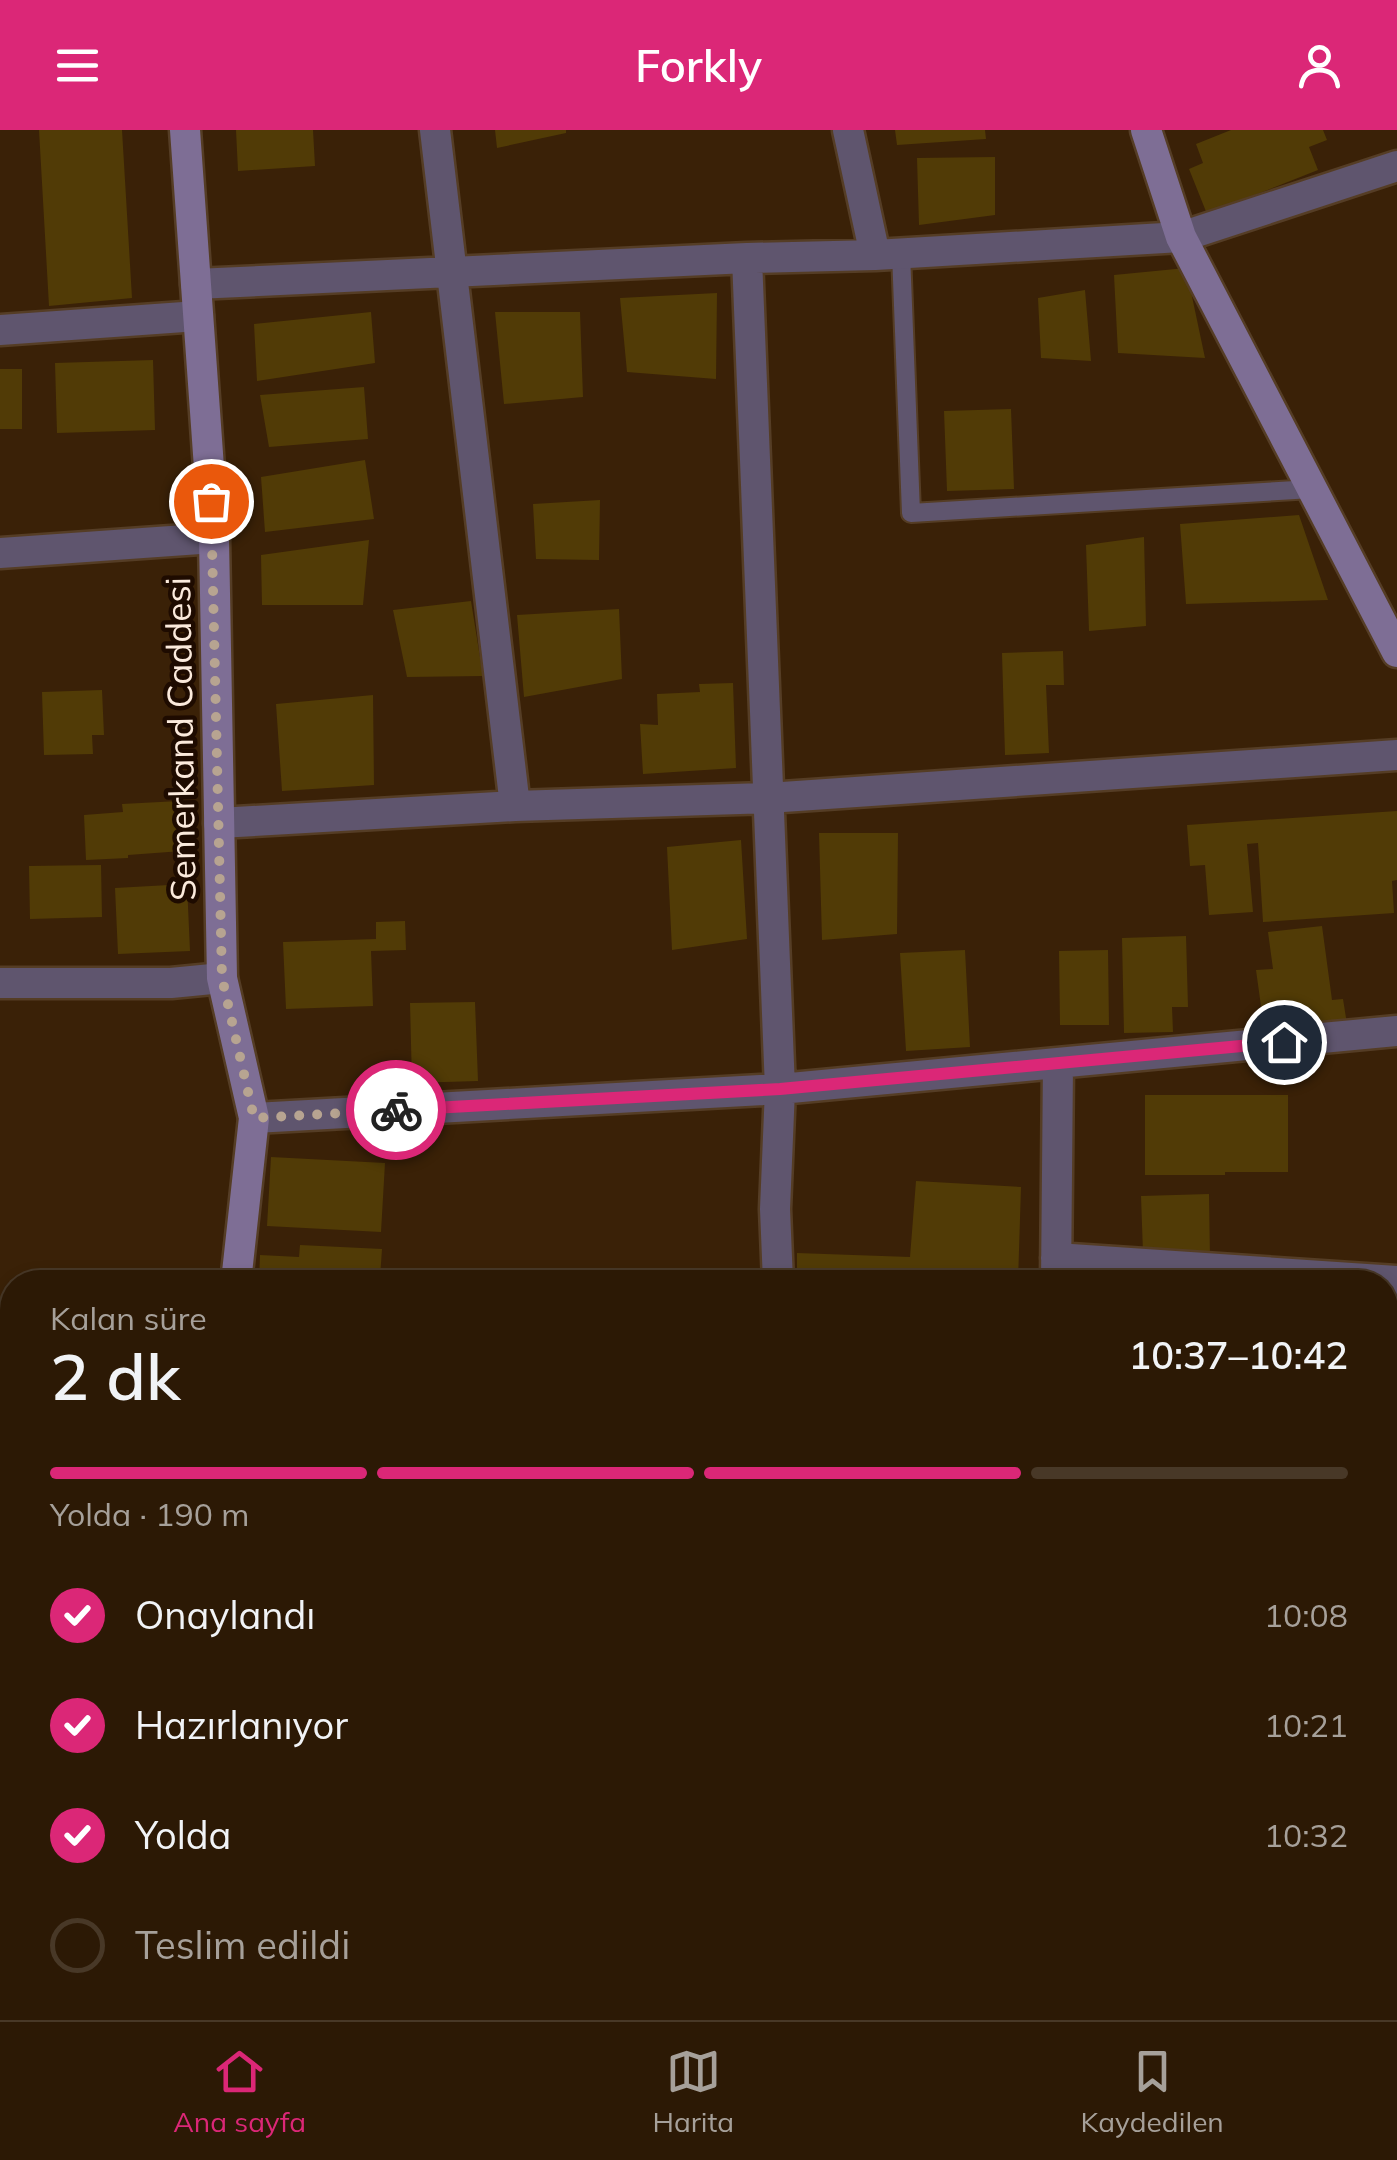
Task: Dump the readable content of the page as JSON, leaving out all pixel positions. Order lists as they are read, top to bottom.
{
  "streets": {
    "street": ["Semerkand Caddesi"]
  },
  "page": {
    "header": "Forkly",
    "heading": ["2 dk", "Kalan süre", "10:37–10:42"],
    "bar": "Yolda · 190 m",
    "list": [
      ["Onaylandı", "10:08"],
      ["Hazırlanıyor", "10:21"],
      ["Yolda", "10:32"],
      "Teslim edildi"
    ],
    "tabs": ["Ana sayfa", "Harita", "Kaydedilen"]
  }
}
